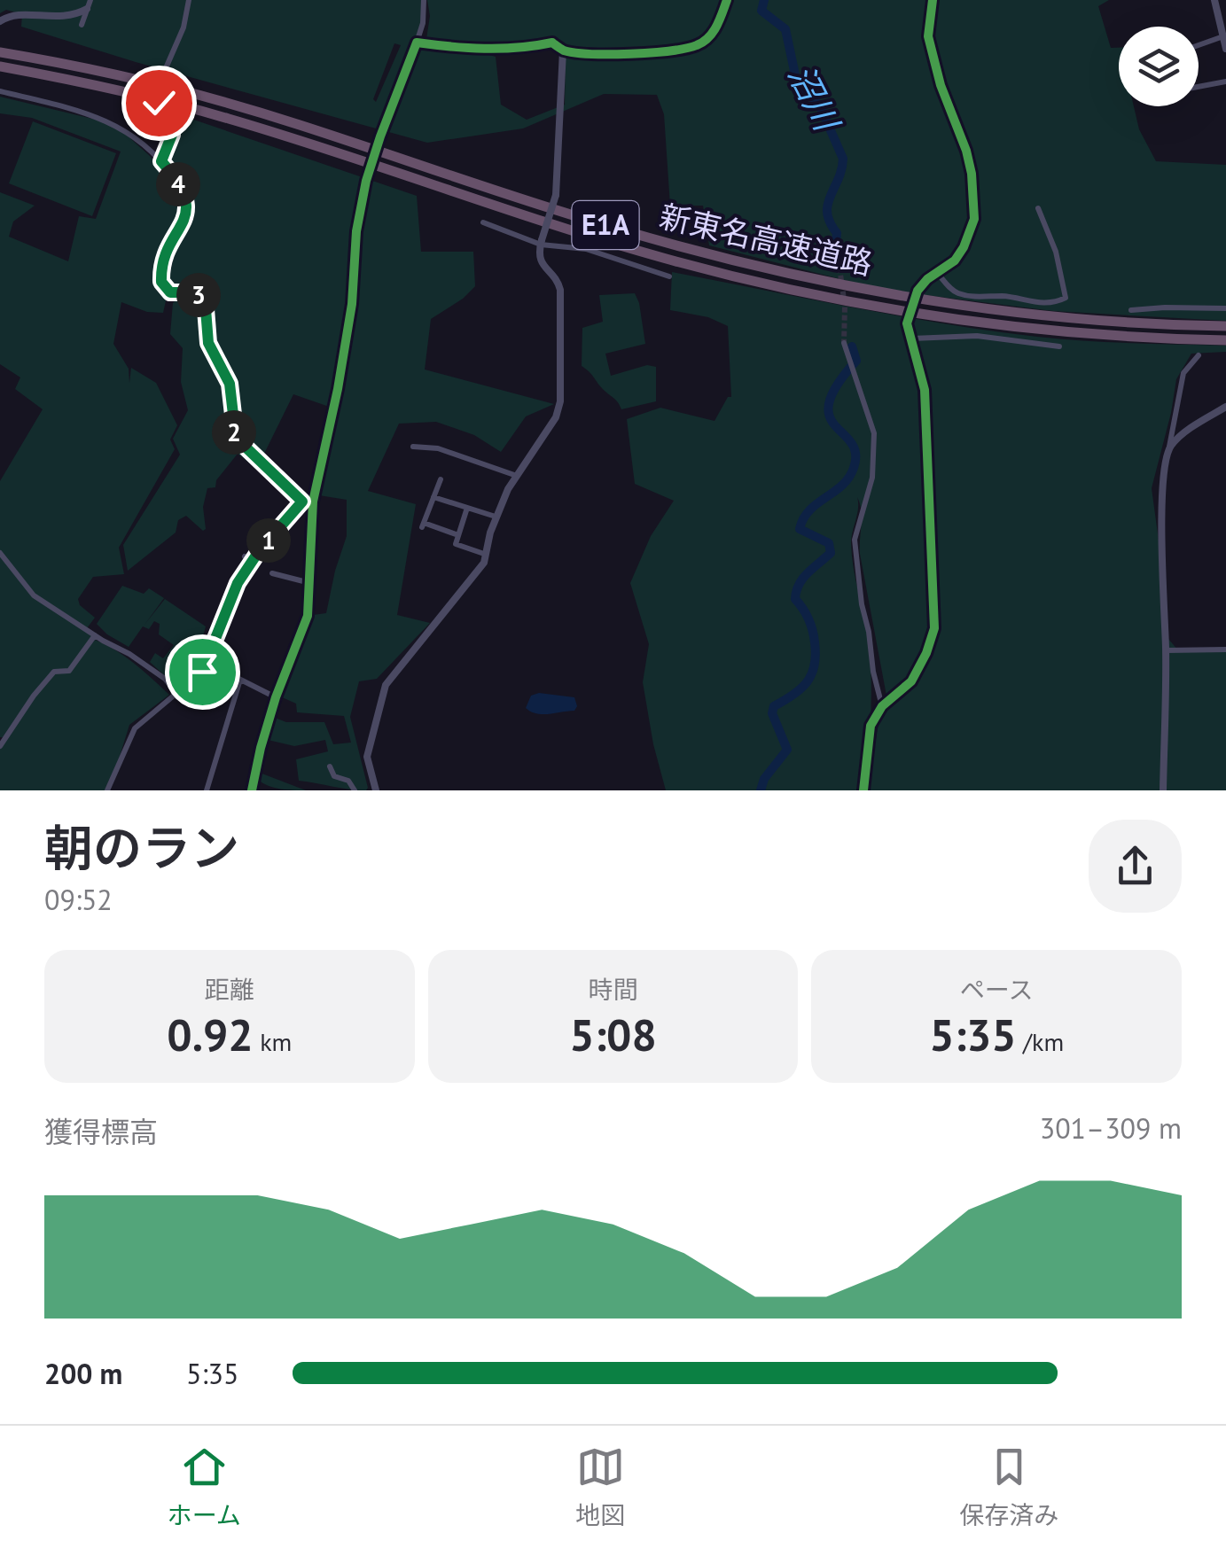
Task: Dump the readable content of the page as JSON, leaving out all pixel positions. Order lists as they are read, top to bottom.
{
  "streets": {
    "highway": ["E1A", "新東名高速道路"]
  },
  "water": ["沼川"],
  "page": {
    "pins": [
      "4",
      "3",
      "2",
      "1"
    ],
    "heading": ["朝のラン", "09:52"],
    "stats": [
      ["距離", "0.92 km"],
      ["時間", "5:08"],
      ["ペース", "5:35 /km"]
    ],
    "chart": ["獲得標高", "301–309 m"],
    "list": [
      {
        "name": "200 m",
        "note": "5:35"
      }
    ],
    "tabs": ["ホーム", "地図", "保存済み"]
  }
}
